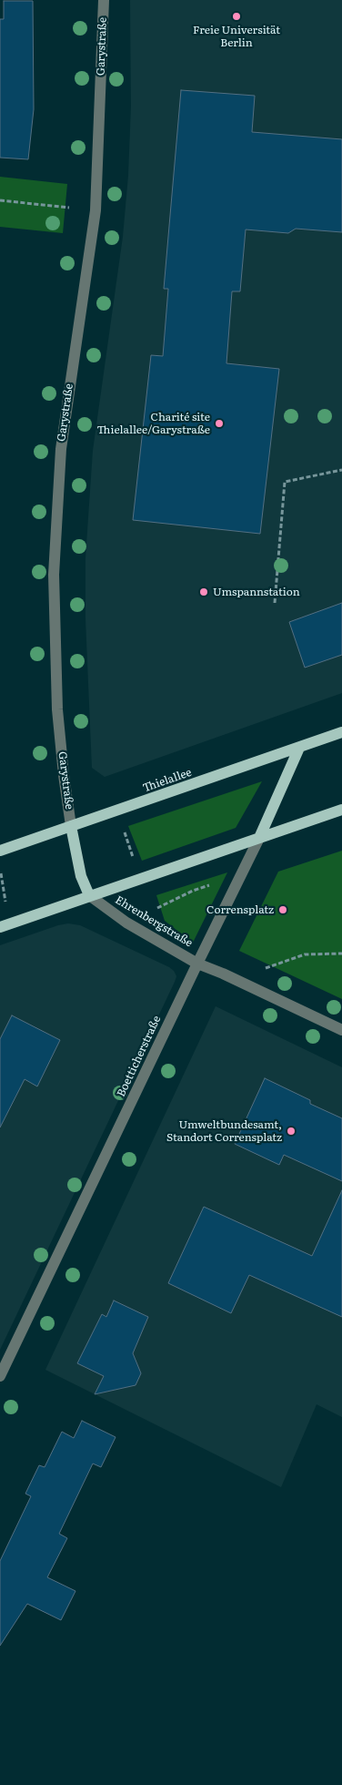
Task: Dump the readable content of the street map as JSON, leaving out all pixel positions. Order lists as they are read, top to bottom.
{
  "streets": {
    "main road": ["Thielallee", "Boetticherstraße"],
    "street": ["Garystraße", "Ehrenbergstraße"]
  },
  "crossings": [
    ["Garystraße", "Thielallee"],
    ["Thielallee", "Boetticherstraße"],
    ["Ehrenbergstraße", "Boetticherstraße"]
  ],
  "places": [
    "Freie Universität Berlin",
    "Charité site Thielallee/Garystraße",
    "Umspannstation",
    "Corrensplatz",
    "Umweltbundesamt, Standort Corrensplatz"
  ]
}
